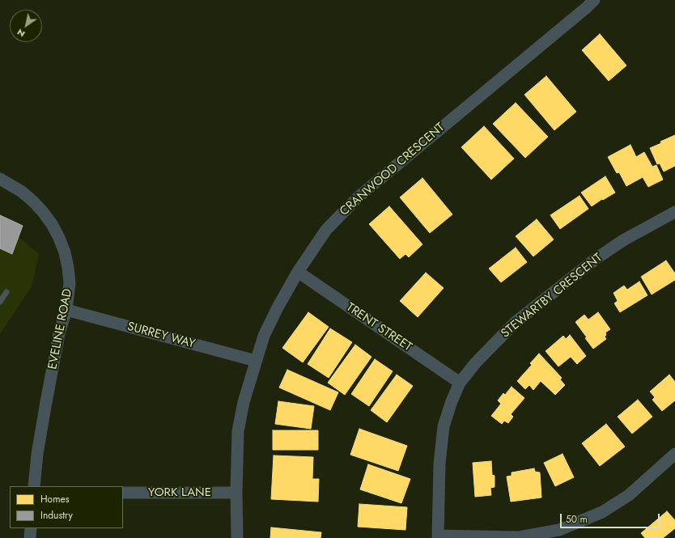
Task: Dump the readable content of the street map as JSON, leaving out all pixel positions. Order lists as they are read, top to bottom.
{
  "streets": {
    "street": [
      "CRANWOOD CRESCENT",
      "STEWARTBY CRESCENT",
      "TRENT STREET",
      "EVELINE ROAD",
      "SURREY WAY",
      "YORK LANE"
    ]
  },
  "crossings": [
    ["CRANWOOD CRESCENT", "TRENT STREET"],
    ["CRANWOOD CRESCENT", "SURREY WAY"],
    ["CRANWOOD CRESCENT", "YORK LANE"],
    ["STEWARTBY CRESCENT", "TRENT STREET"],
    ["EVELINE ROAD", "SURREY WAY"]
  ],
  "legend": ["Homes", "Industry"],
  "scale_bar": "50 m",
  "north": "bottom left"
}
